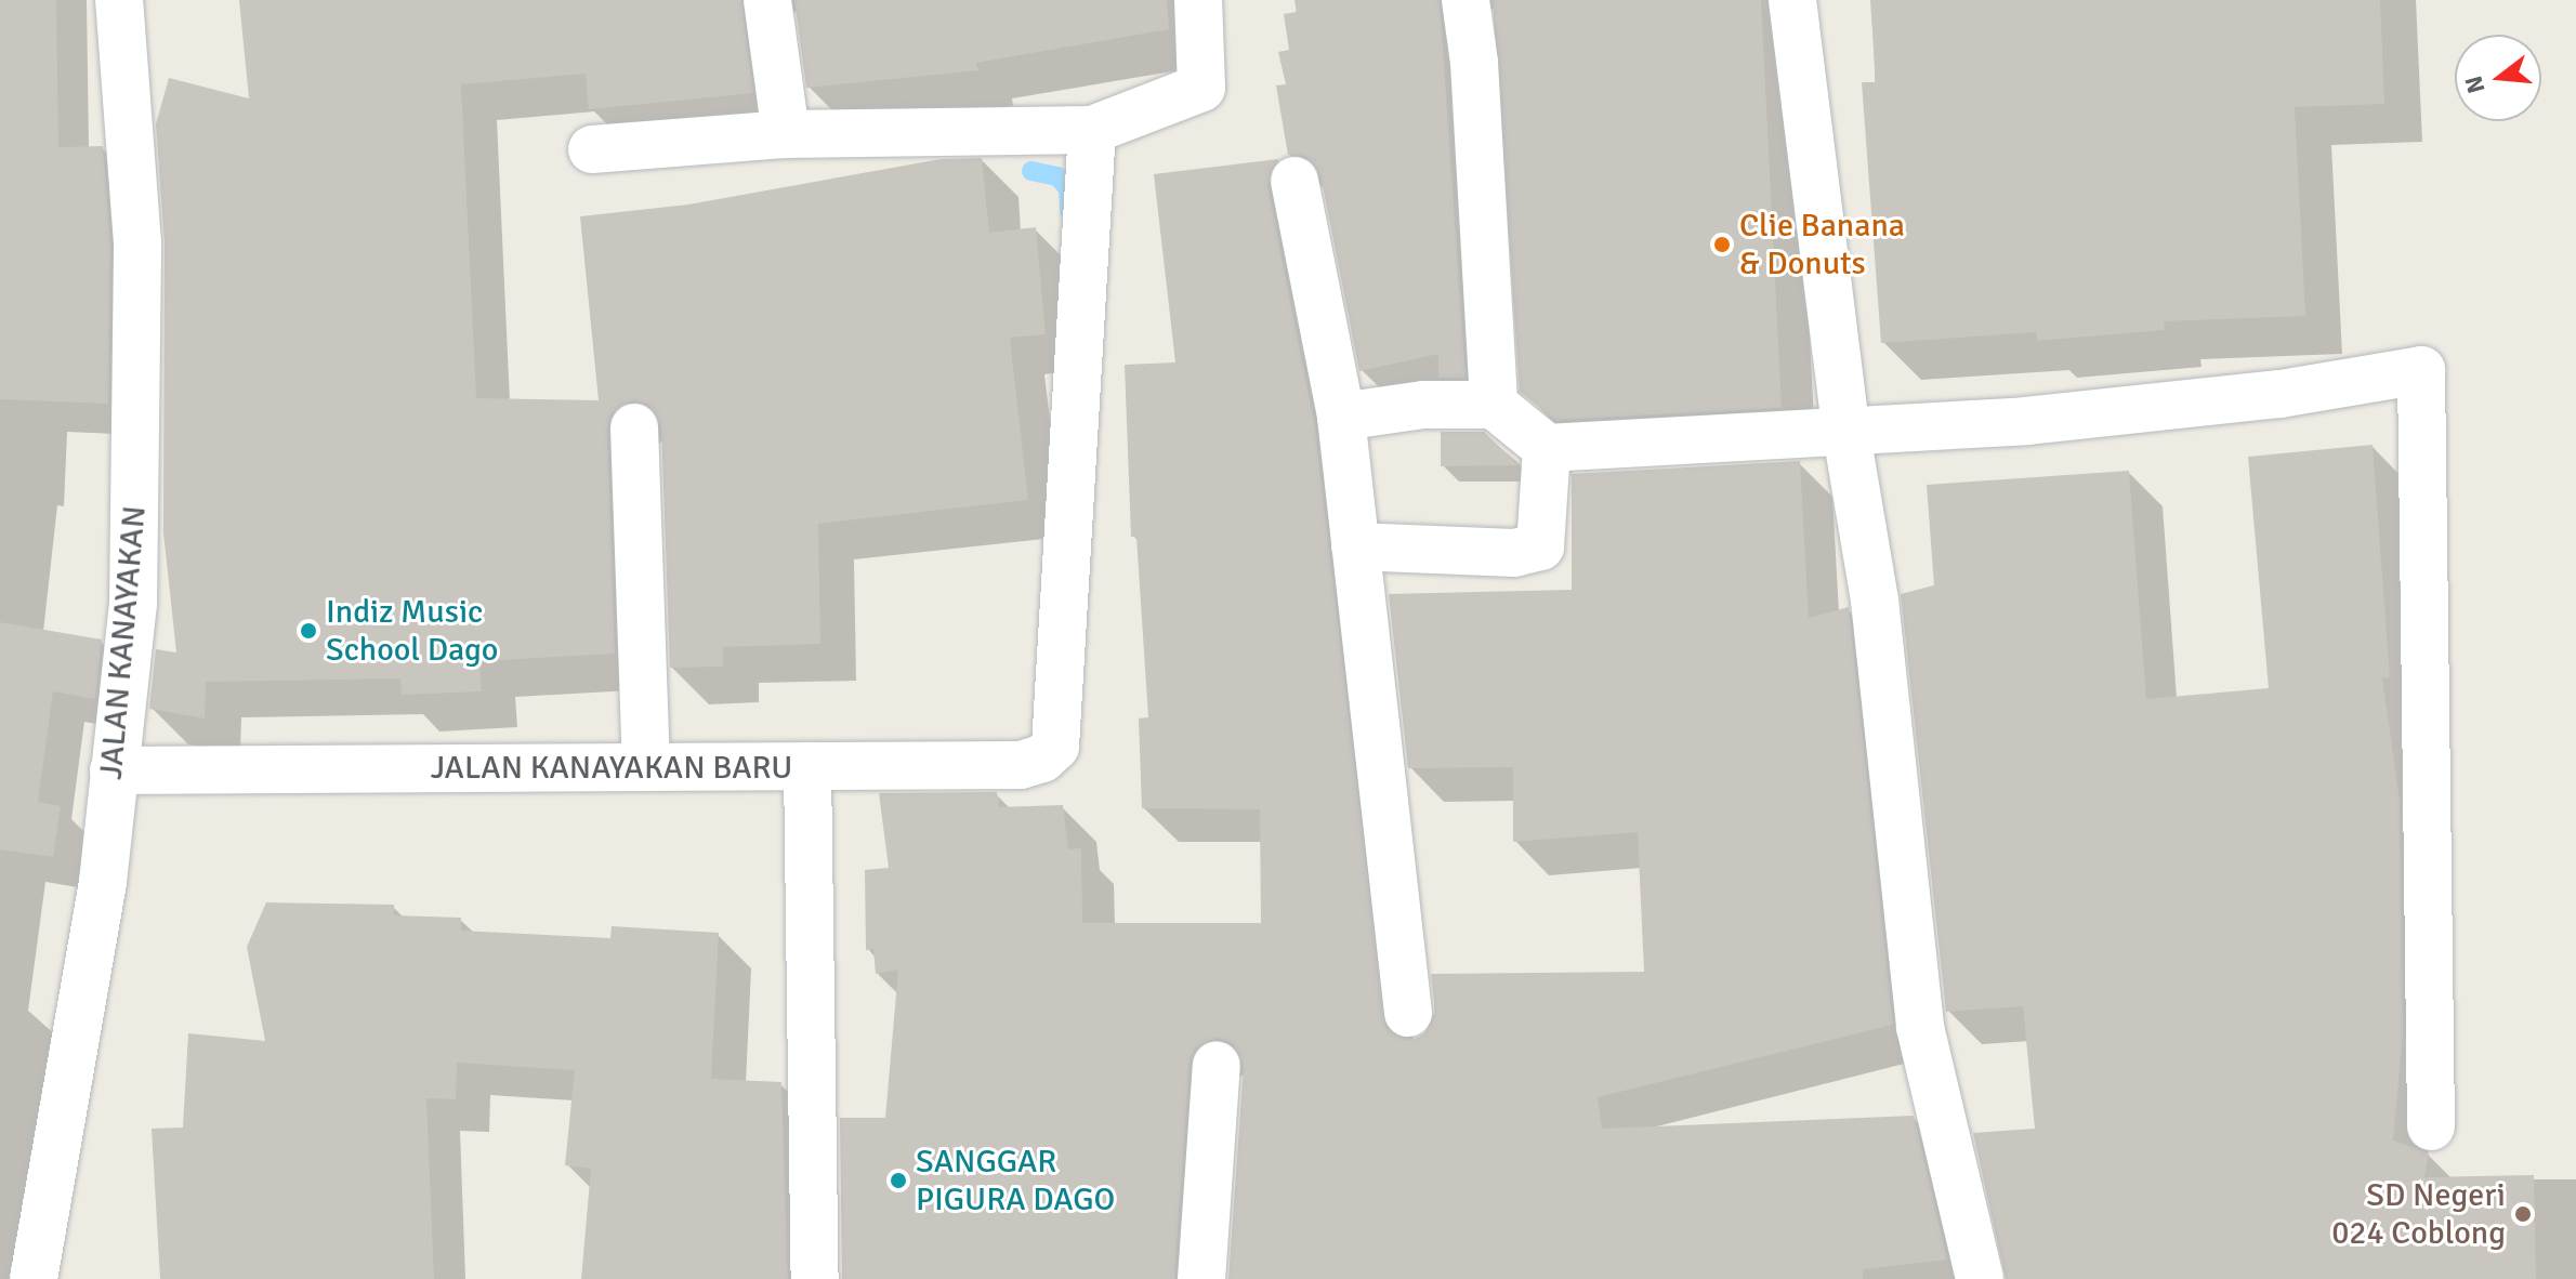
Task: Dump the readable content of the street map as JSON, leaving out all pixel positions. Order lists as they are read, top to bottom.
{
  "streets": {
    "street": ["JALAN KANAYAKAN", "JALAN KANAYAKAN BARU"]
  },
  "crossings": [
    ["JALAN KANAYAKAN", "JALAN KANAYAKAN BARU"]
  ],
  "places": [
    "Clie Banana & Donuts",
    "Indiz Music School Dago",
    "SANGGAR PIGURA DAGO",
    "SD Negeri 024 Coblong"
  ],
  "north": "left"
}
